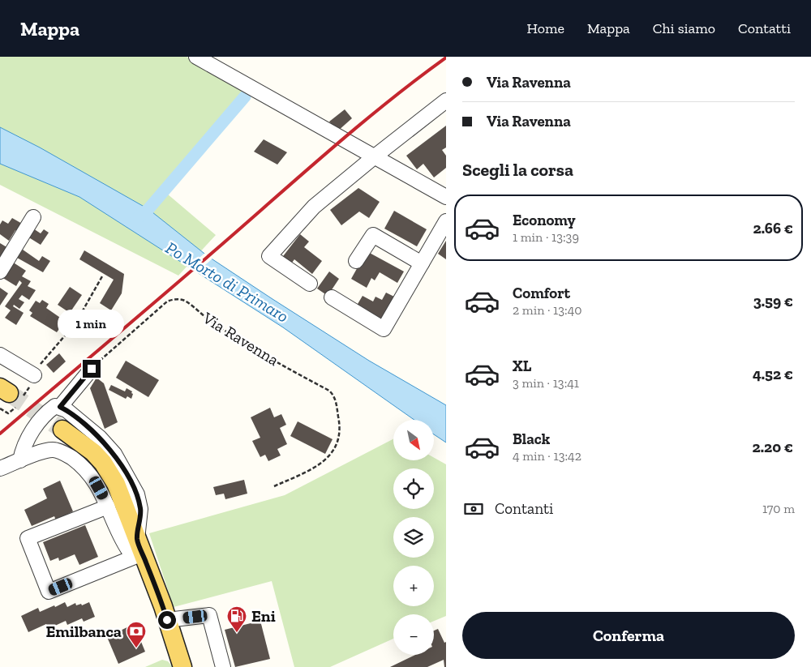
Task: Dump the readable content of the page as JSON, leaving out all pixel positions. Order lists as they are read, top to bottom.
{
  "streets": {
    "path": ["Via Ravenna"]
  },
  "water": ["Po Morto di Primaro"],
  "places": {
    "fuel station": ["Eni"],
    "bank": ["Emilbanca"]
  },
  "north": "bottom right",
  "page": {
    "header": "Mappa",
    "nav": [
      "Home",
      "Mappa",
      "Chi siamo",
      "Contatti"
    ],
    "banner": ["Via Ravenna", "Via Ravenna"],
    "heading": "Scegli la corsa",
    "list": [
      {
        "name": "Economy",
        "note": "1 min · 13:39",
        "value": "2.66 €"
      },
      {
        "name": "Comfort",
        "note": "2 min · 13:40",
        "value": "3.59 €"
      },
      {
        "name": "XL",
        "note": "3 min · 13:41",
        "value": "4.52 €"
      },
      {
        "name": "Black",
        "note": "4 min · 13:42",
        "value": "2.20 €"
      }
    ],
    "bubble": "1 min",
    "map_buttons": ["+", "−"],
    "pay": ["Contanti", "170 m"],
    "buttons": "Conferma"
  }
}
